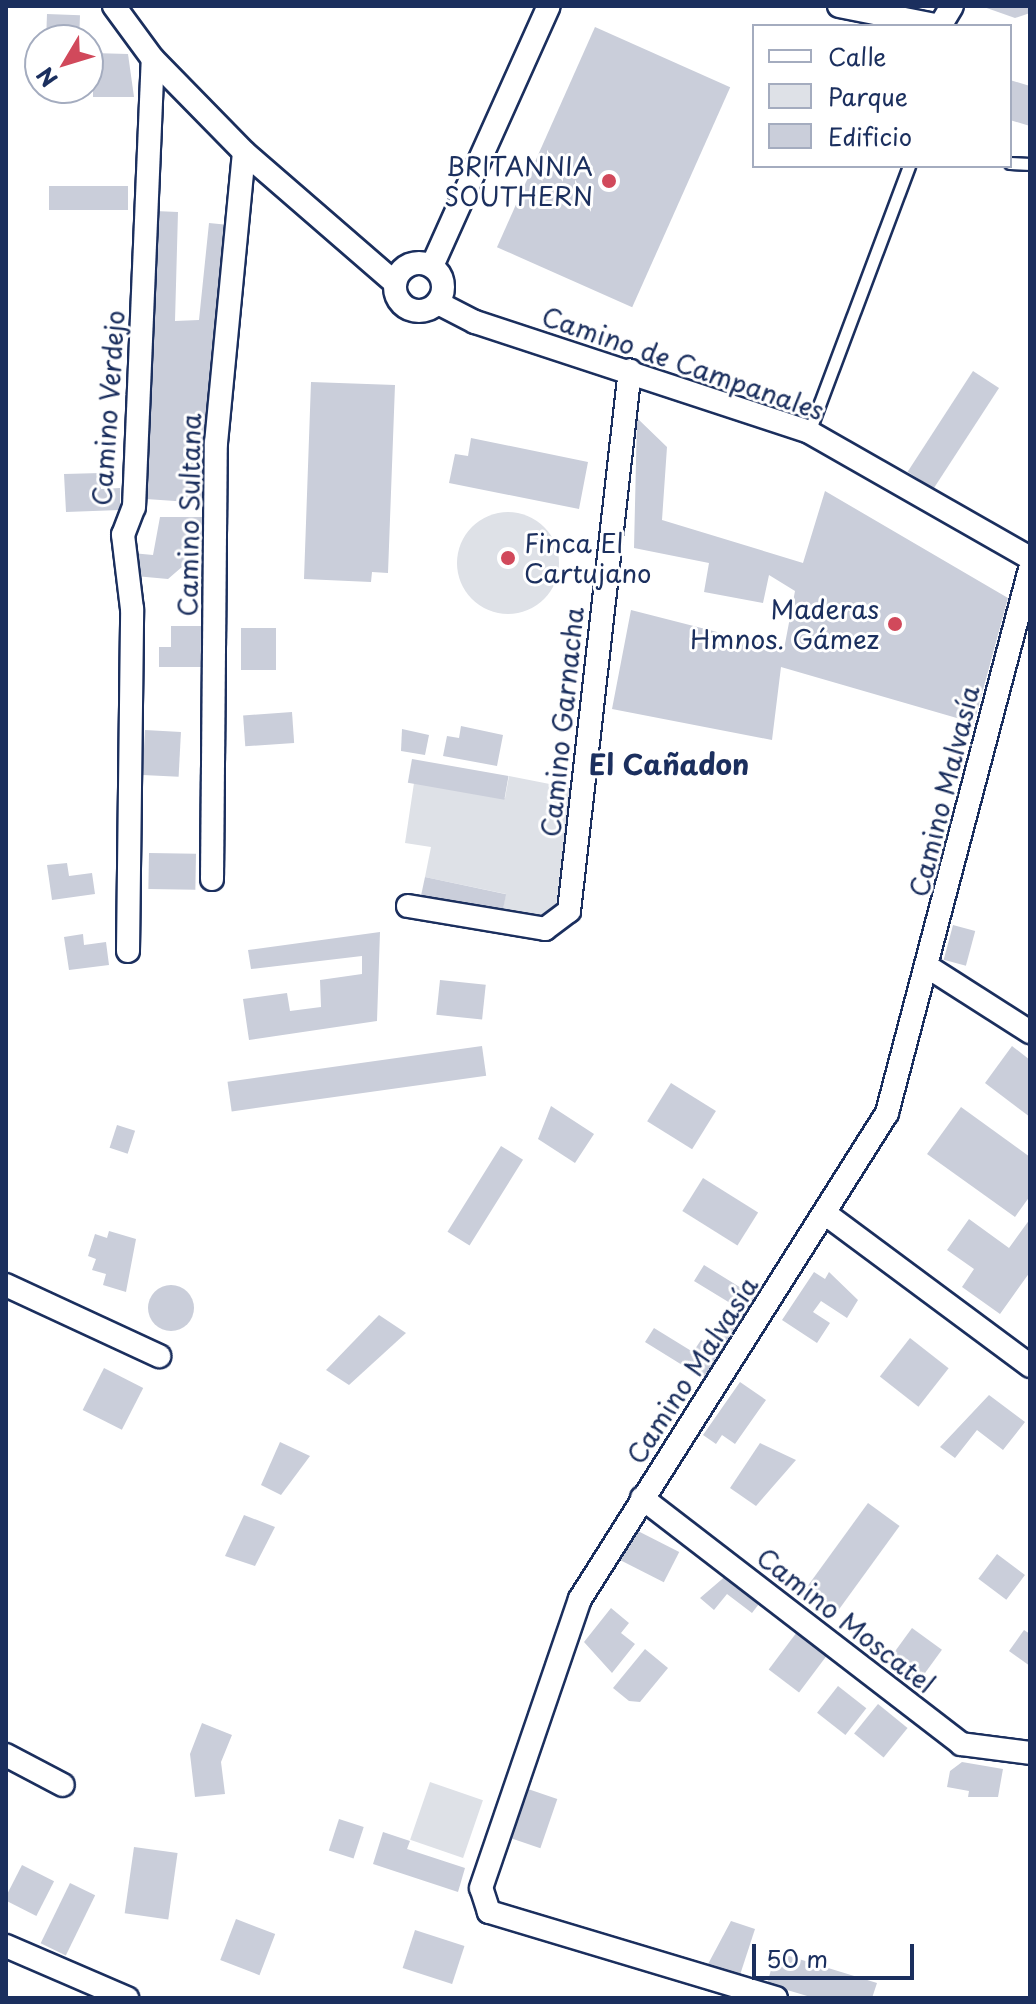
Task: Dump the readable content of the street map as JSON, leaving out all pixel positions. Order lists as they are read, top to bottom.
{
  "streets": {
    "street": [
      "Camino de Campanales",
      "Camino Verdejo",
      "Camino Sultana",
      "Camino Garnacha",
      "Camino Malvasía",
      "Camino Moscatel"
    ]
  },
  "crossings": [
    ["Camino de Campanales", "Camino Garnacha"],
    ["Camino Malvasía", "Camino Moscatel"]
  ],
  "districts": ["El Cañadon"],
  "places": ["BRITANNIA SOUTHERN", "Finca El Cartujano", "Maderas Hmnos. Gámez"],
  "legend": ["Calle", "Parque", "Edificio"],
  "scale_bar": "50 m",
  "north": "bottom left"
}
